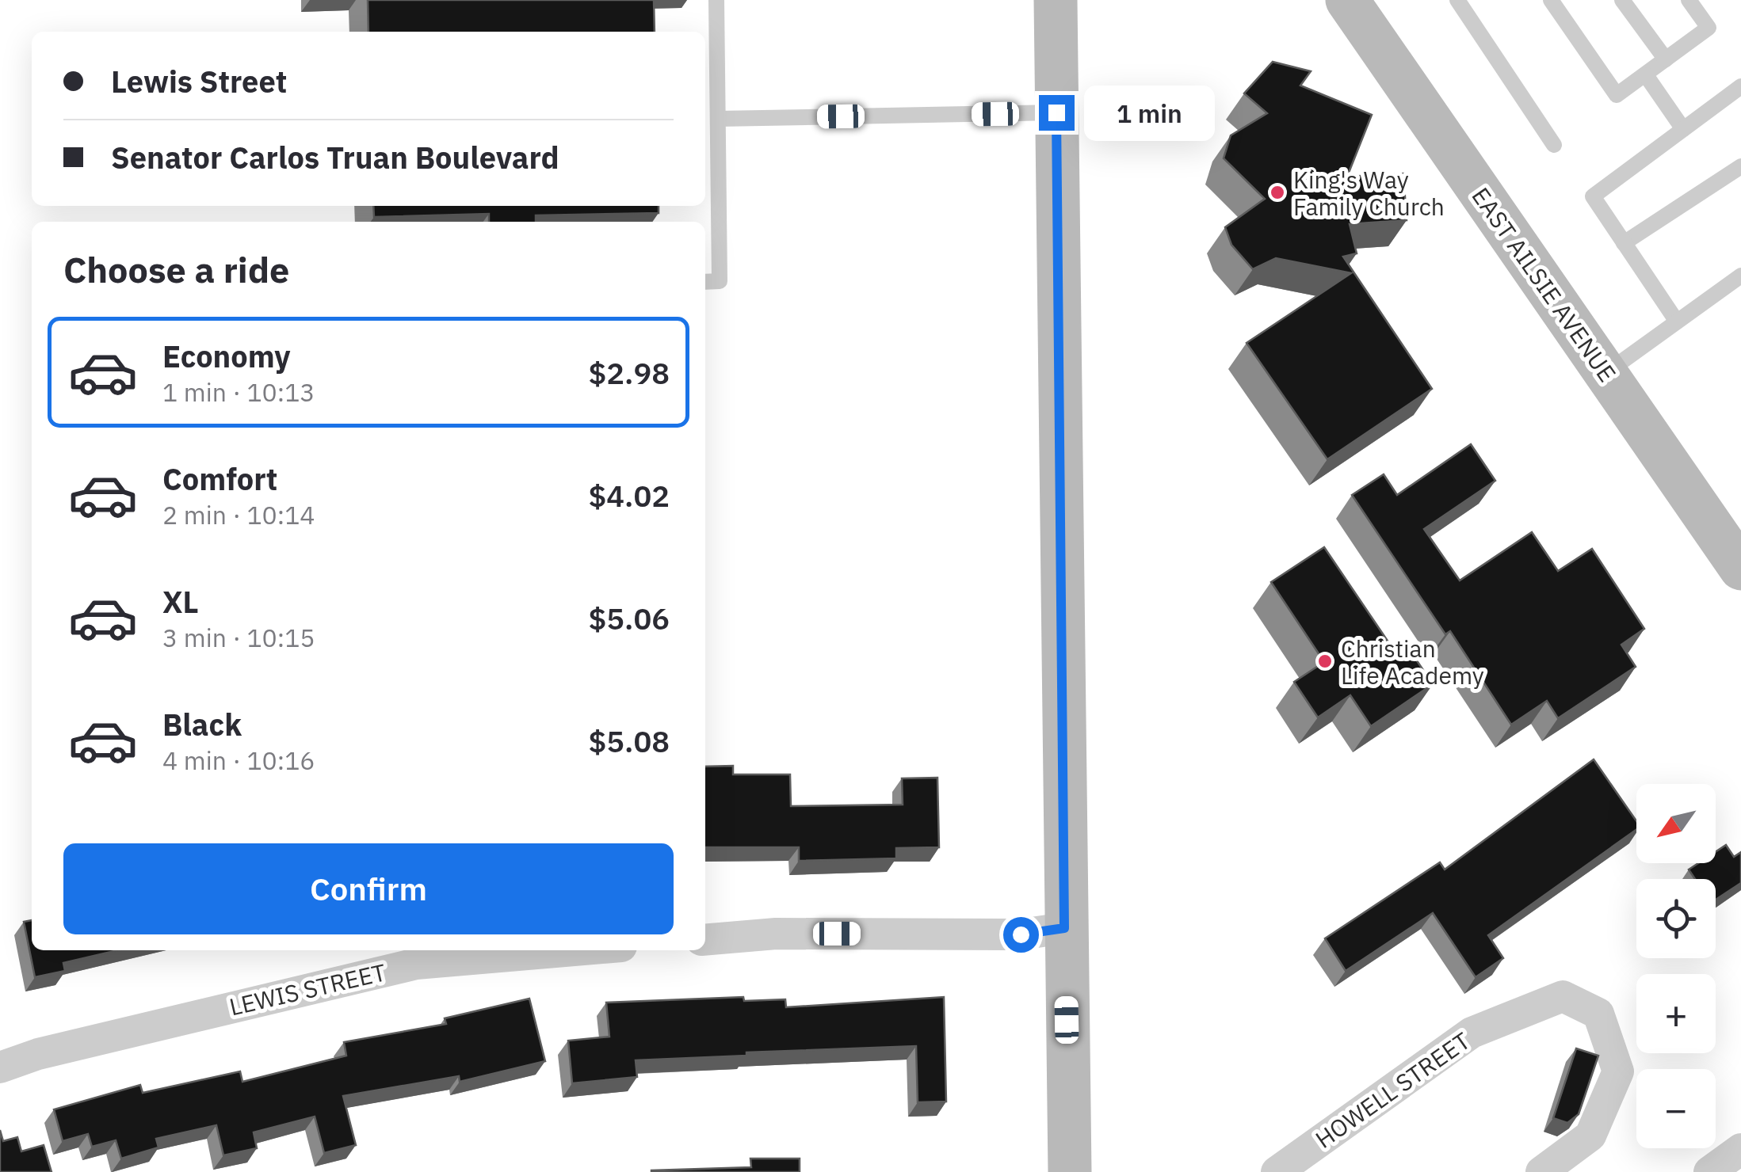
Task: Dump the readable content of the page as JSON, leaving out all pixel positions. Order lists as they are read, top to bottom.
{
  "streets": {
    "main road": ["EAST AILSIE AVENUE"],
    "street": ["LEWIS STREET", "HOWELL STREET"]
  },
  "places": ["King's Way Family Church", "Christian Life Academy"],
  "north": "bottom left",
  "page": {
    "banner": ["Lewis Street", "Senator Carlos Truan Boulevard"],
    "bubble": "1 min",
    "heading": "Choose a ride",
    "list": [
      {
        "name": "Economy",
        "note": "1 min · 10:13",
        "value": "$2.98"
      },
      {
        "name": "Comfort",
        "note": "2 min · 10:14",
        "value": "$4.02"
      },
      {
        "name": "XL",
        "note": "3 min · 10:15",
        "value": "$5.06"
      },
      {
        "name": "Black",
        "note": "4 min · 10:16",
        "value": "$5.08"
      }
    ],
    "map_buttons": ["+", "−"],
    "buttons": "Confirm"
  }
}
